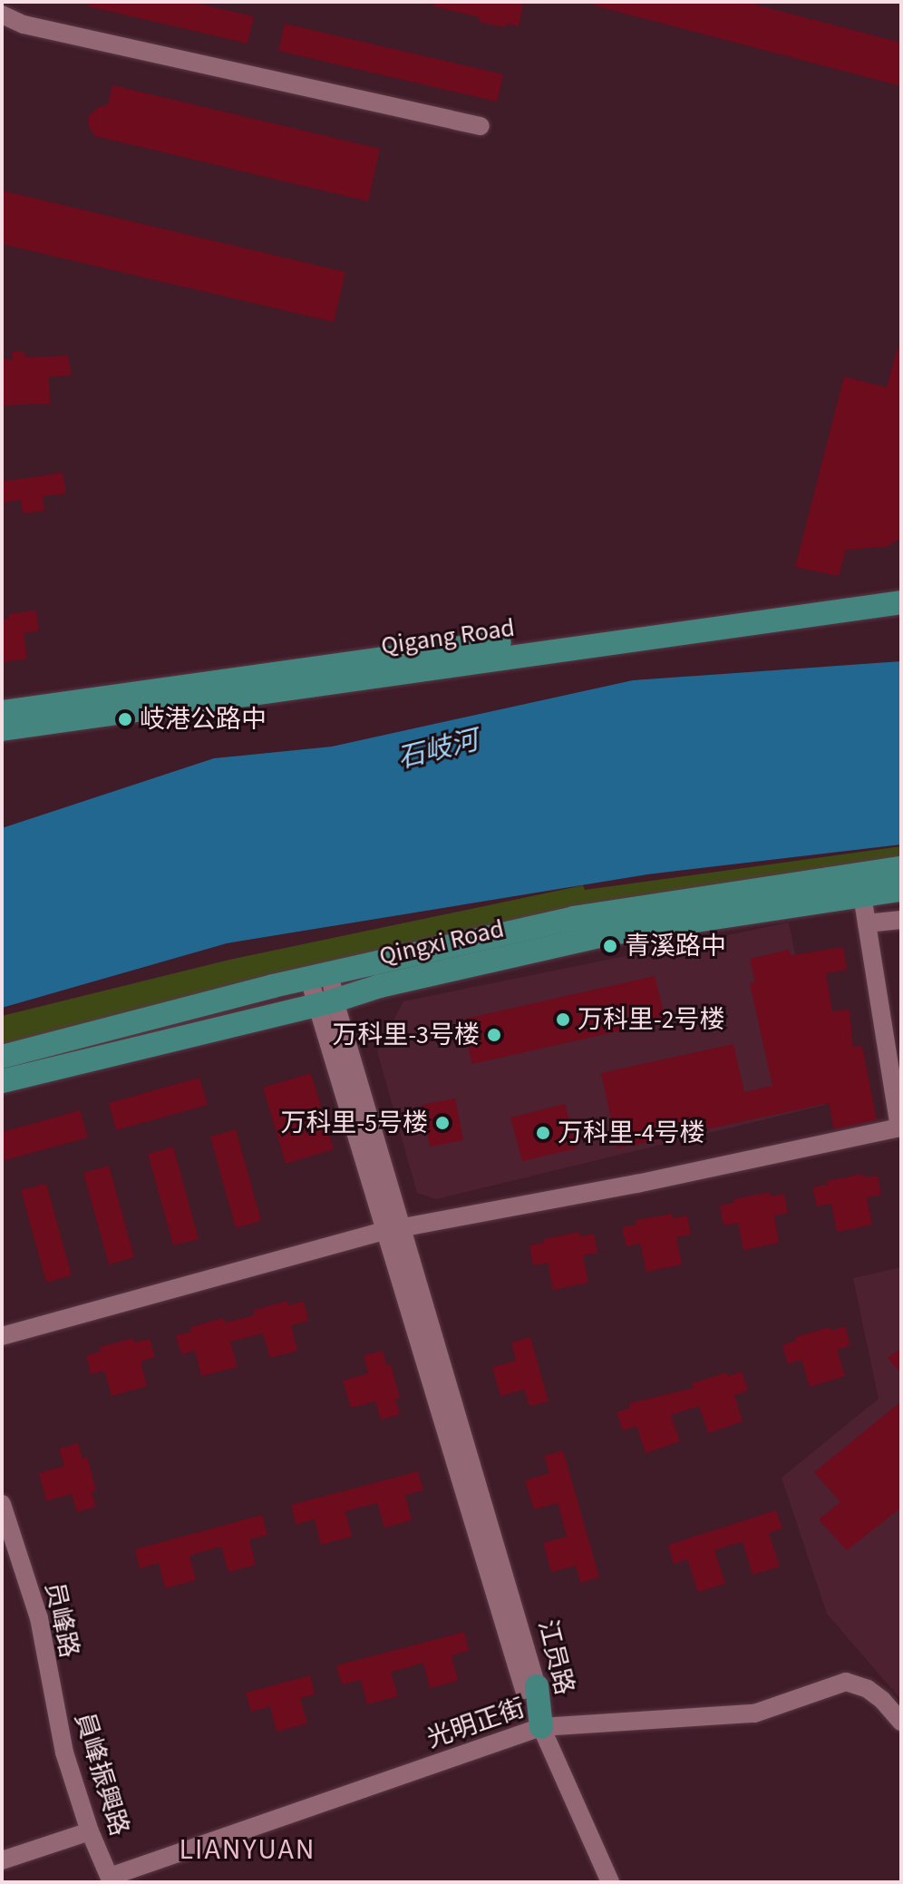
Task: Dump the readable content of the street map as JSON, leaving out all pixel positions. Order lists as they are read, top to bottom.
{
  "streets": {
    "main road": ["Qigang Road", "Qingxi Road", "江员路"],
    "street": ["员峰路", "光明正街", "員峰振興路"]
  },
  "crossings": [
    ["Qingxi Road", "江员路"],
    ["员峰路", "員峰振興路"],
    ["江员路", "光明正街"],
    ["光明正街", "員峰振興路"]
  ],
  "districts": ["LIANYUAN"],
  "water": ["石岐河"],
  "places": [
    "岐港公路中",
    "青溪路中",
    "万科里-2号楼",
    "万科里-3号楼",
    "万科里-5号楼",
    "万科里-4号楼"
  ]
}
